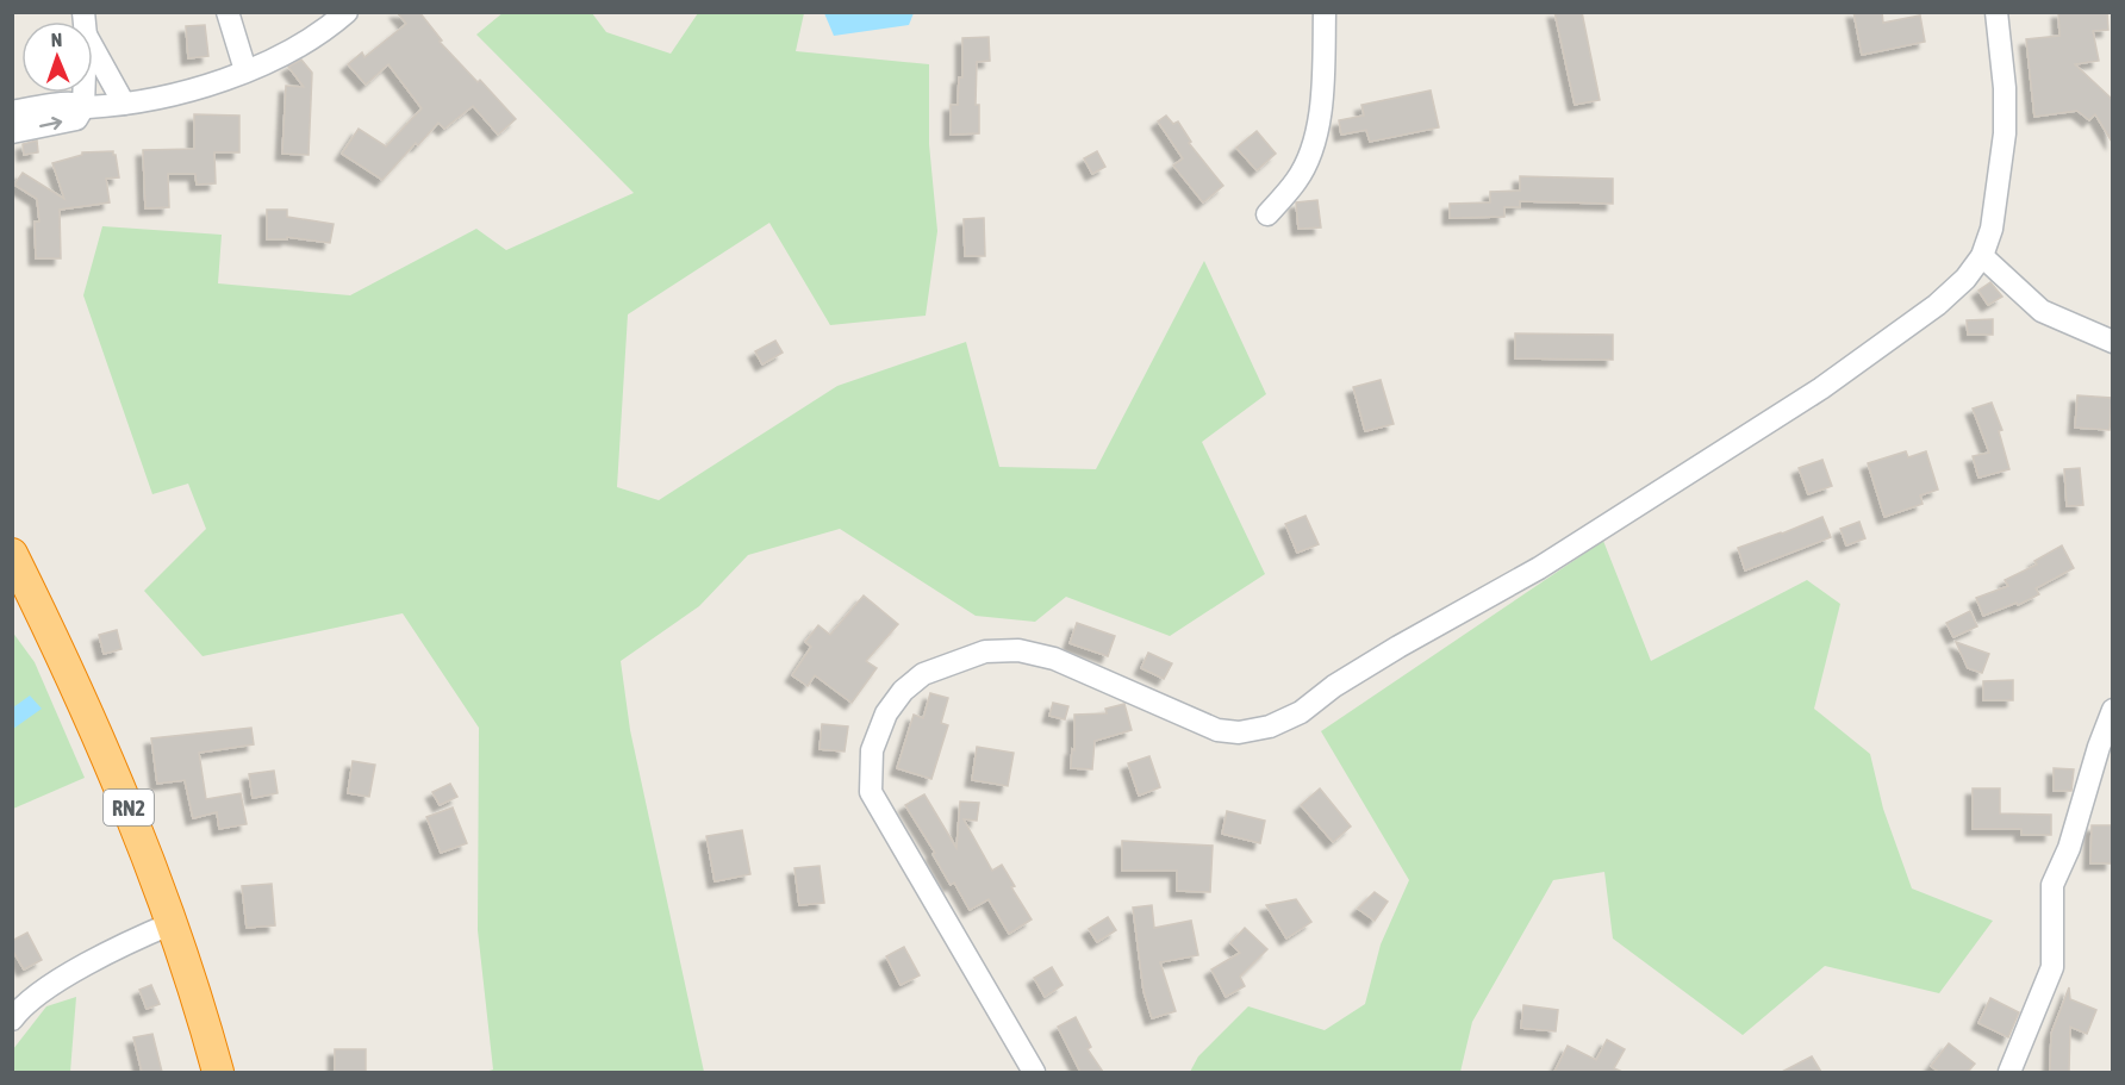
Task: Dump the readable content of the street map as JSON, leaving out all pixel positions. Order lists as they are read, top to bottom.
{
  "streets": {
    "highway": ["RN2"]
  },
  "north": "top"
}
